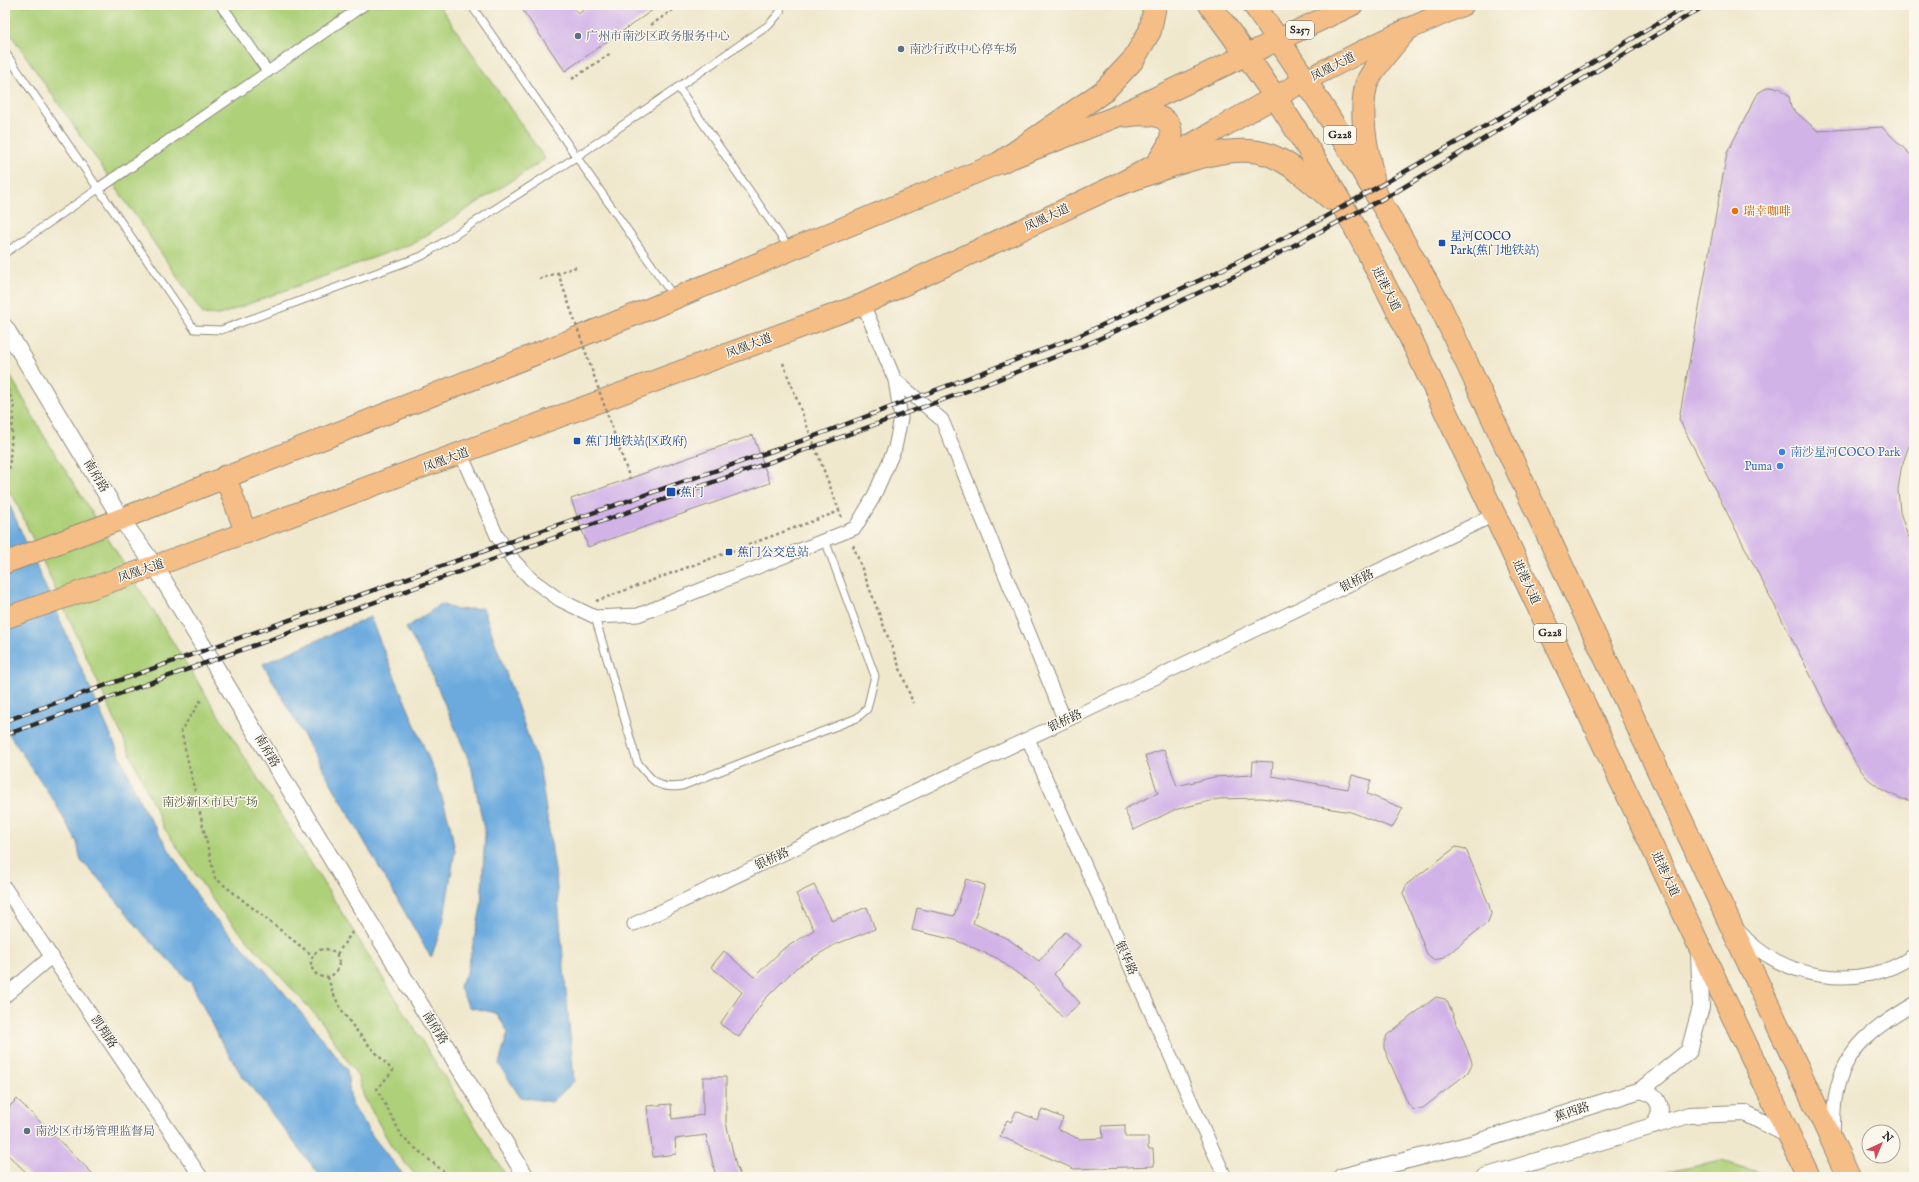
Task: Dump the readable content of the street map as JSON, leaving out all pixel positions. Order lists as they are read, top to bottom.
{
  "streets": {
    "highway": ["G228", "进港大道"],
    "main road": ["S257", "凤凰大道"],
    "street": [
      "南府路",
      "银桥路",
      "银华路",
      "凯翔路",
      "蕉西路"
    ]
  },
  "crossings": [
    ["S257", "G228"],
    ["S257", "进港大道"],
    ["凤凰大道", "G228"],
    ["凤凰大道", "进港大道"],
    ["凤凰大道", "南府路"],
    ["进港大道", "银桥路"],
    ["进港大道", "蕉西路"],
    ["银桥路", "银华路"]
  ],
  "parks": ["南沙新区市民广场"],
  "places": {
    "other": [
      "广州市南沙区政务服务中心",
      "南沙行政中心停车场",
      "瑞幸咖啡",
      "南沙星河COCO Park",
      "Puma",
      "南沙区市场管理监督局"
    ],
    "transit": [
      "星河COCO Park(蕉门地铁站)",
      "蕉门地铁站(区政府)",
      "蕉门",
      "蕉门公交总站"
    ]
  },
  "north": "top right"
}
